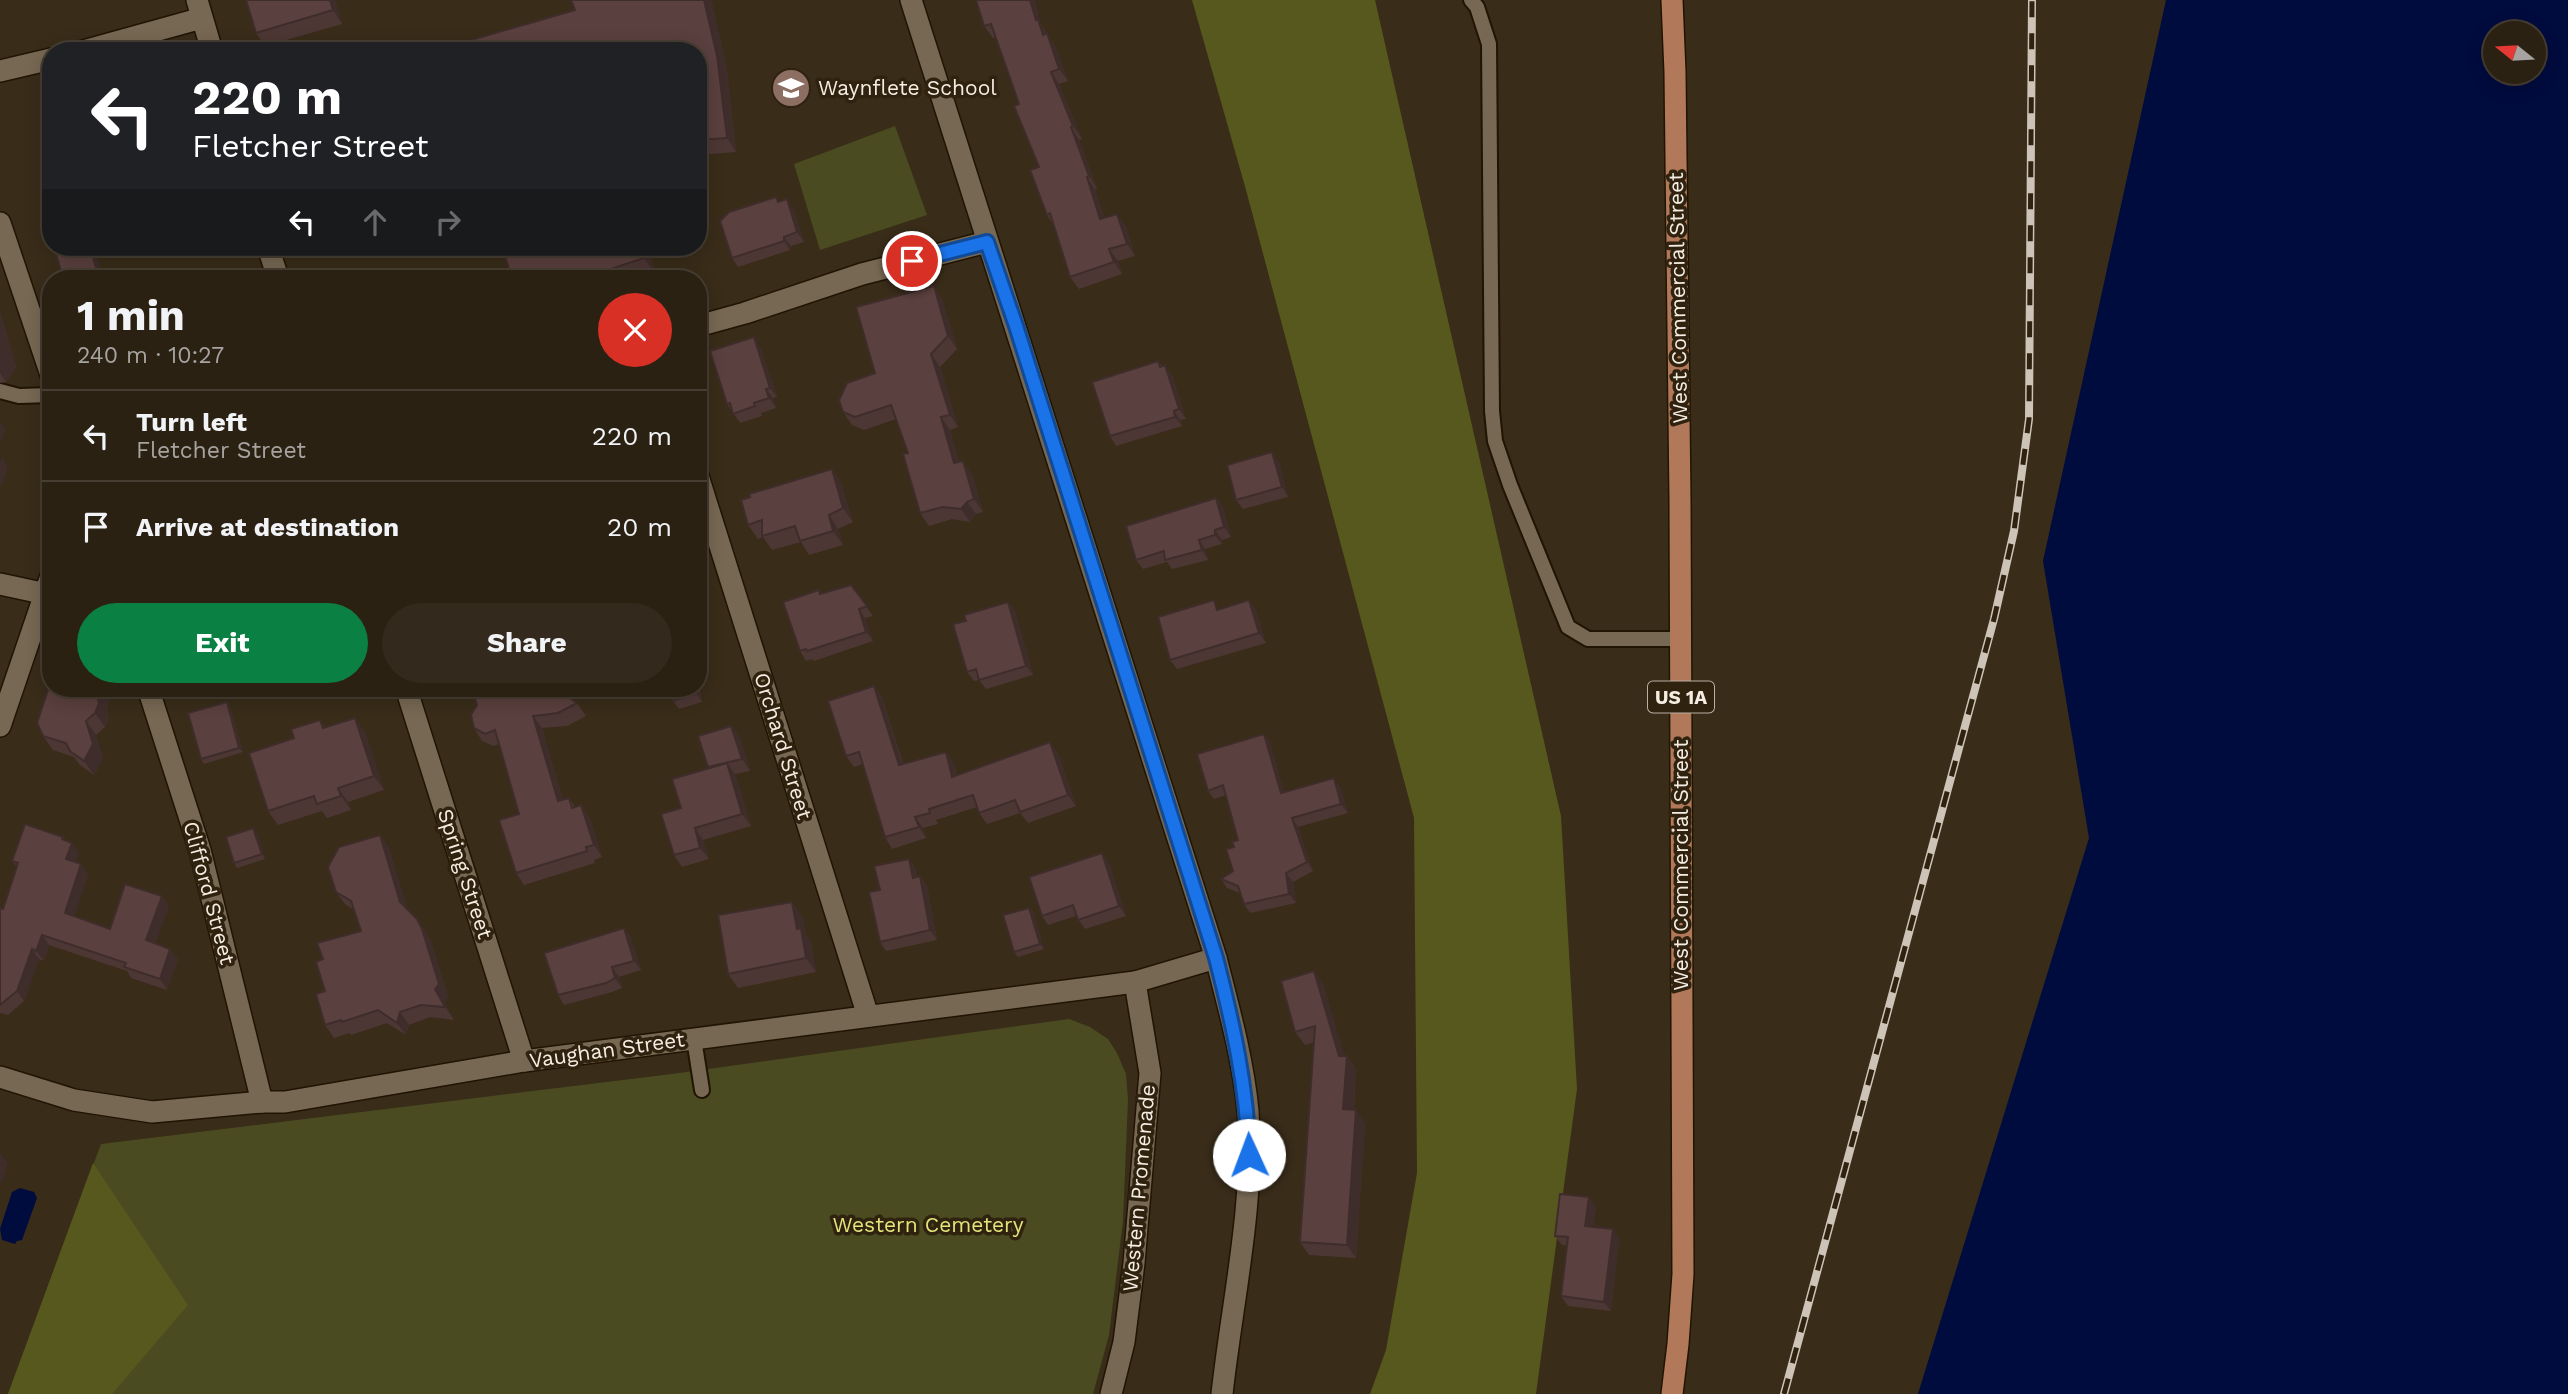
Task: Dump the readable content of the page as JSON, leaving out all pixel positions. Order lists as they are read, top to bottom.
{
  "streets": {
    "main road": ["West Commercial Street", "US 1A"],
    "street": [
      "Orchard Street",
      "Spring Street",
      "Clifford Street",
      "Vaughan Street",
      "Western Promenade"
    ]
  },
  "crossings": [
    ["Orchard Street", "Vaughan Street"],
    ["Spring Street", "Vaughan Street"],
    ["Clifford Street", "Vaughan Street"],
    ["Vaughan Street", "Western Promenade"]
  ],
  "parks": ["Western Cemetery"],
  "places": {
    "school or university": ["Waynflete School"]
  },
  "north": "left",
  "page": {
    "turn": ["220 m", "Fletcher Street"],
    "heading": ["1 min", "240 m · 10:27"],
    "list": [
      {
        "name": "Turn left",
        "note": "Fletcher Street",
        "value": "220 m"
      },
      {
        "name": "Arrive at destination",
        "value": "20 m"
      }
    ],
    "buttons": ["Exit", "Share"]
  }
}
